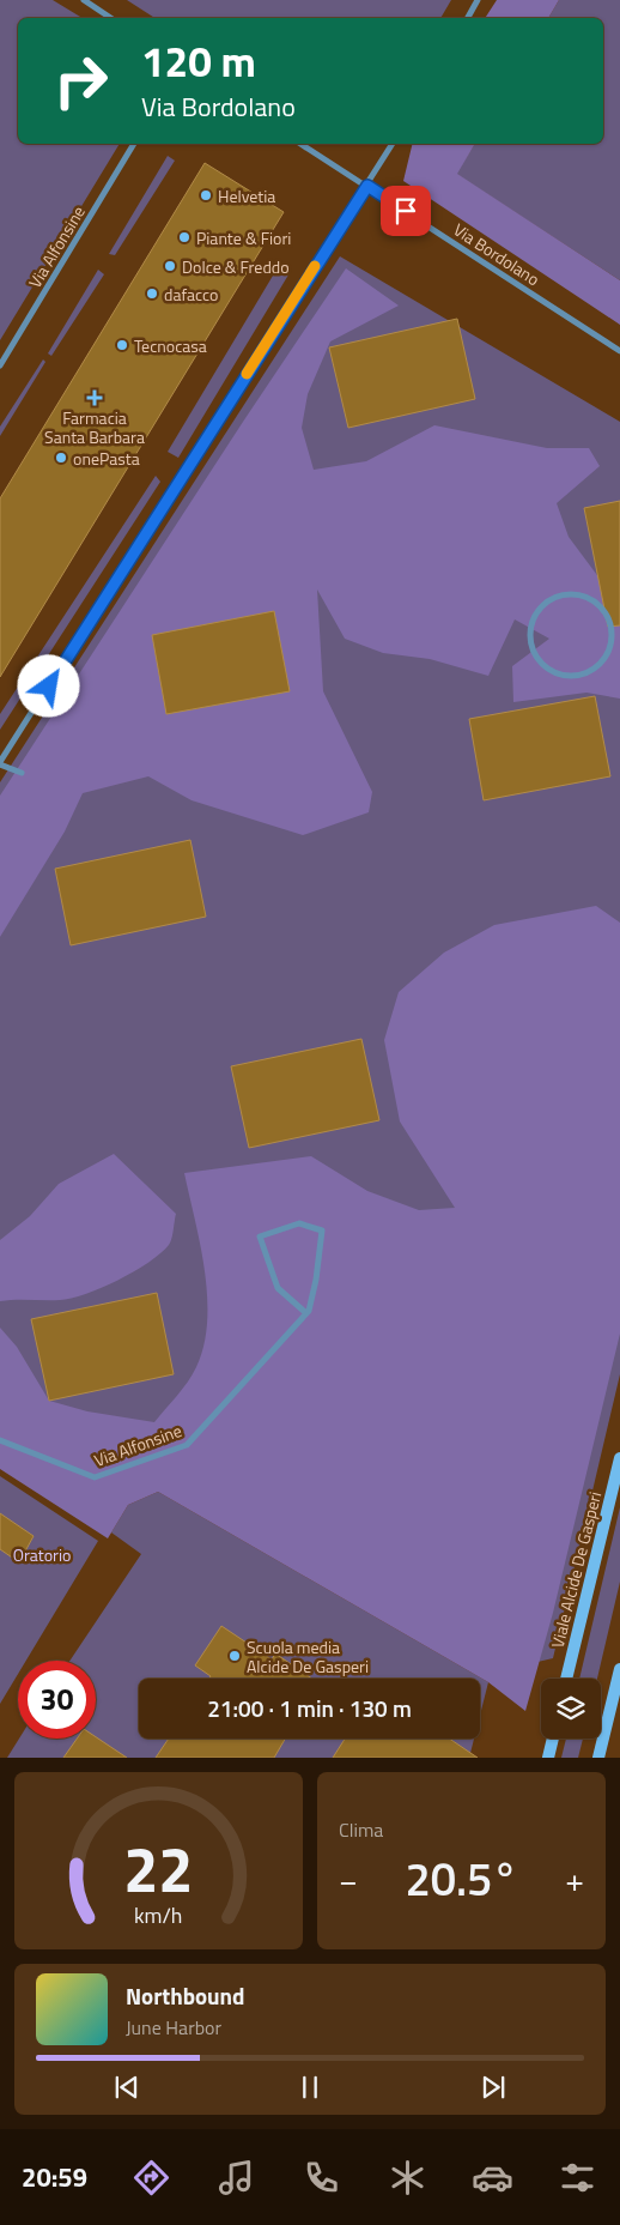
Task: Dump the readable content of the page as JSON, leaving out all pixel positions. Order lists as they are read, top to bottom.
{
  "streets": {
    "street": ["Via Alfonsine", "Via Bordolano", "Viale Alcide De Gasperi"]
  },
  "parks": ["Oratorio"],
  "places": {
    "other": [
      "Helvetia",
      "Piante & Fiori",
      "Dolce & Freddo",
      "dafacco",
      "Tecnocasa",
      "onePasta",
      "Scuola media Alcide De Gasperi"
    ],
    "health": ["Farmacia Santa Barbara"]
  },
  "page": {
    "turn": ["120 m", "Via Bordolano"],
    "limit": "30",
    "trip": "21:00 · 1 min · 130 m",
    "tile": "Clima",
    "heat": ["−", "20.5°", "+"],
    "song": ["Northbound", "June Harbor"],
    "tabs": "20:59",
    "gauge": ["22", "km/h"]
  }
}
